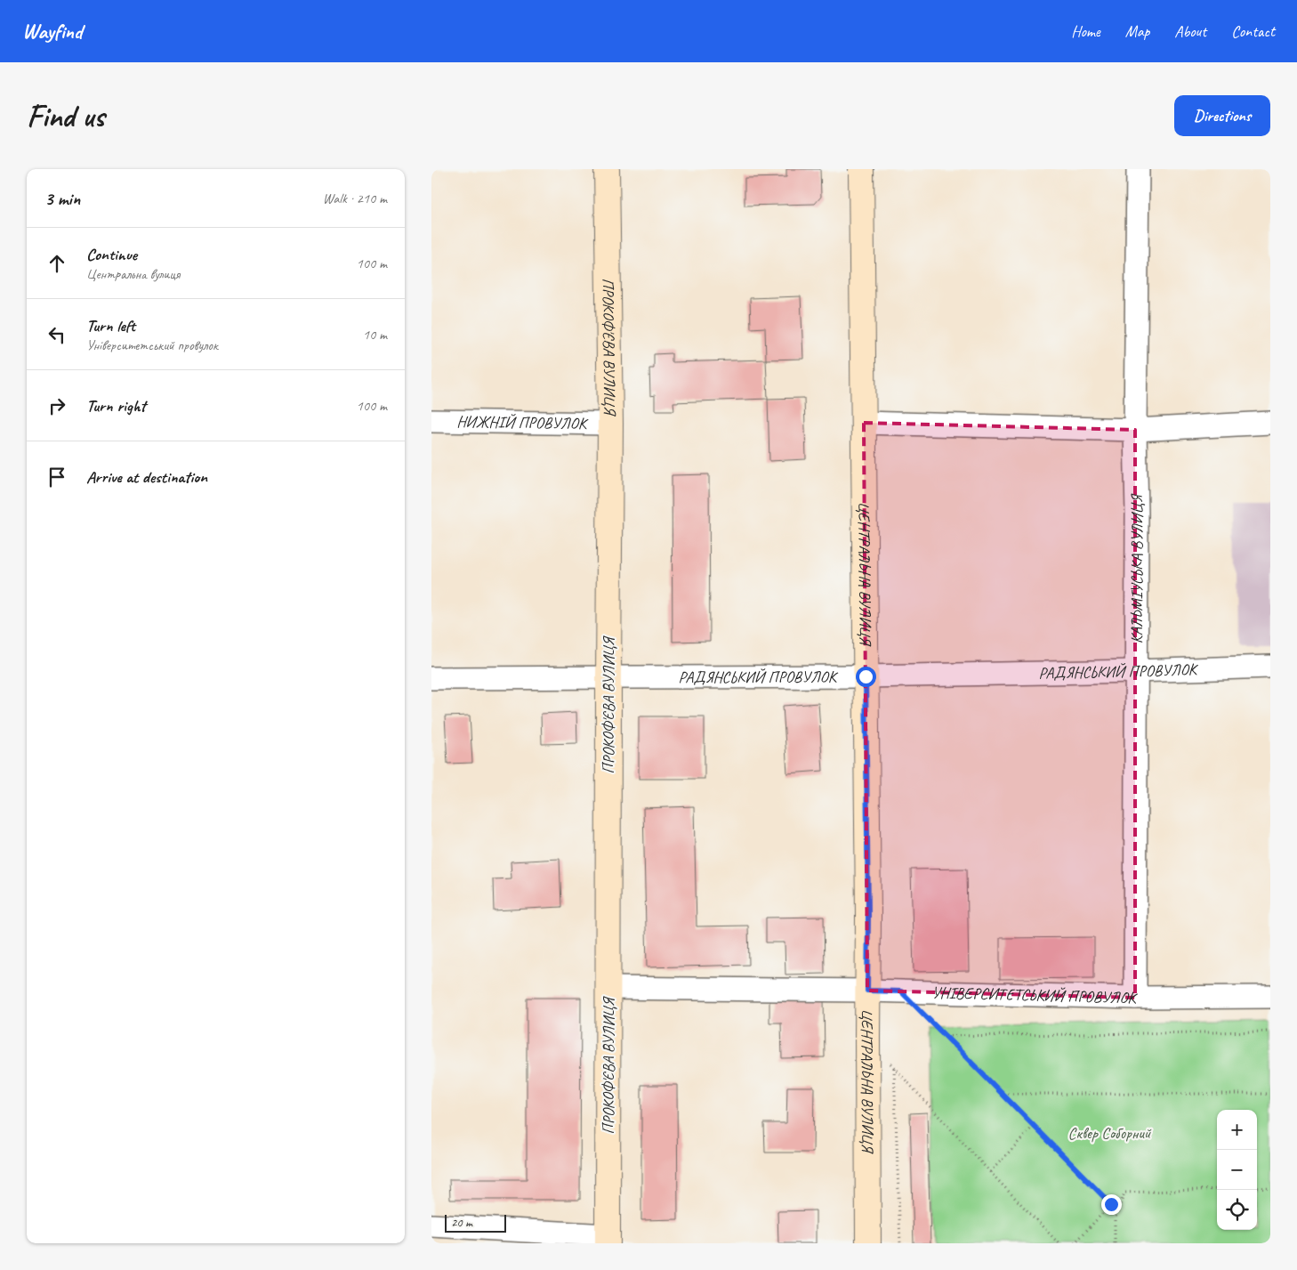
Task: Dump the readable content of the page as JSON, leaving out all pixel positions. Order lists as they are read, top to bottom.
{
  "streets": {
    "street": [
      "ПРОКОФ'ЄВА ВУЛИЦЯ",
      "НИЖНІЙ ПРОВУЛОК",
      "КАЛЬМІУСЬКА ВУЛИЦЯ",
      "ЦЕНТРАЛЬНА ВУЛИЦЯ",
      "РАДЯНСЬКИЙ ПРОВУЛОК",
      "УНІВЕРСИТЕТСЬКИЙ ПРОВУЛОК"
    ]
  },
  "crossings": [
    ["ПРОКОФ'ЄВА ВУЛИЦЯ", "НИЖНІЙ ПРОВУЛОК"],
    ["ПРОКОФ'ЄВА ВУЛИЦЯ", "РАДЯНСЬКИЙ ПРОВУЛОК"],
    ["ПРОКОФ'ЄВА ВУЛИЦЯ", "УНІВЕРСИТЕТСЬКИЙ ПРОВУЛОК"],
    ["КАЛЬМІУСЬКА ВУЛИЦЯ", "РАДЯНСЬКИЙ ПРОВУЛОК"],
    ["КАЛЬМІУСЬКА ВУЛИЦЯ", "УНІВЕРСИТЕТСЬКИЙ ПРОВУЛОК"],
    ["ЦЕНТРАЛЬНА ВУЛИЦЯ", "РАДЯНСЬКИЙ ПРОВУЛОК"],
    ["ЦЕНТРАЛЬНА ВУЛИЦЯ", "УНІВЕРСИТЕТСЬКИЙ ПРОВУЛОК"]
  ],
  "parks": ["Сквер Соборний"],
  "scale_bar": "20 m",
  "page": {
    "header": "Wayfind",
    "nav": [
      "Home",
      "Map",
      "About",
      "Contact"
    ],
    "buttons": "Directions",
    "title": "Find us",
    "heading": ["3 min", "Walk · 210 m"],
    "list": [
      ["Continue", "Центральна вулиця", "100 m"],
      ["Turn left", "Університетський провулок", "10 m"],
      ["Turn right", "100 m"],
      "Arrive at destination"
    ],
    "map_buttons": ["+", "−"],
    "scale": "20 m"
  }
}
